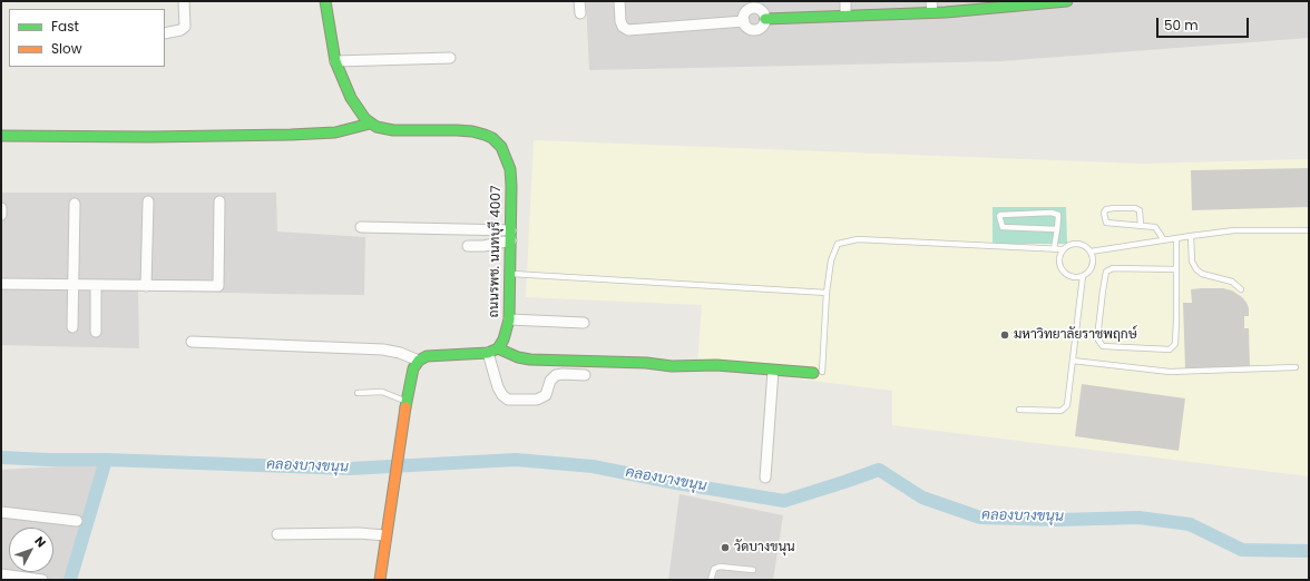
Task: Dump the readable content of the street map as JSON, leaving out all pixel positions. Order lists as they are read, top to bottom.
{
  "streets": {
    "street": ["ถนนรพช. นนทบุรี 4007"]
  },
  "water": ["คลองบางขนุน"],
  "places": ["มหาวิทยาลัยราชพฤกษ์", "วัดบางขนุน"],
  "legend": ["Fast", "Slow"],
  "scale_bar": "50 m",
  "north": "top right"
}
